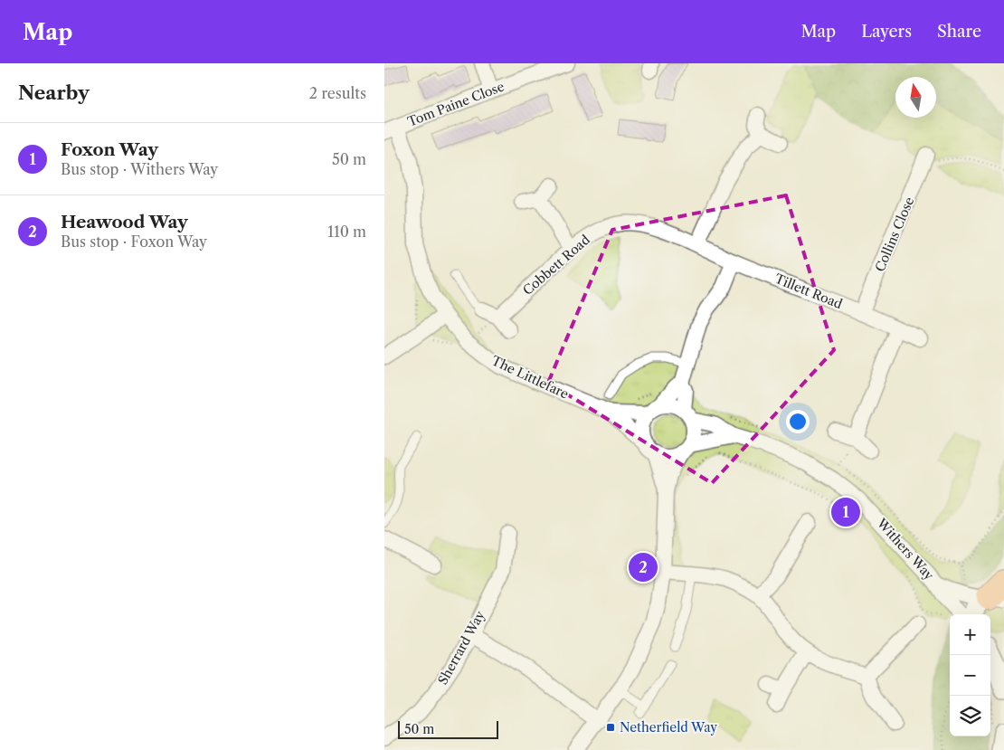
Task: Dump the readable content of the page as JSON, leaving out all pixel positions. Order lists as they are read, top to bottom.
{
  "streets": {
    "street": [
      "Tom Paine Close",
      "Collins Close",
      "Cobbett Road",
      "Tillett Road",
      "The Littlefare",
      "Withers Way",
      "Sherrard Way"
    ]
  },
  "crossings": [
    ["Tom Paine Close", "The Littlefare"],
    ["Collins Close", "Tillett Road"],
    ["Cobbett Road", "Tillett Road"],
    ["The Littlefare", "Withers Way"]
  ],
  "places": {
    "transit": ["Netherfield Way"]
  },
  "scale_bar": "50 m",
  "north": "top",
  "page": {
    "header": "Map",
    "nav": ["Map", "Layers", "Share"],
    "heading": ["Nearby", "2 results"],
    "list": [
      {
        "mark": "1",
        "name": "Foxon Way",
        "note": "Bus stop · Withers Way",
        "value": "50 m"
      },
      {
        "mark": "2",
        "name": "Heawood Way",
        "note": "Bus stop · Foxon Way",
        "value": "110 m"
      }
    ],
    "pins": ["1", "2"],
    "map_buttons": ["+", "−"],
    "scale": "50 m"
  }
}
